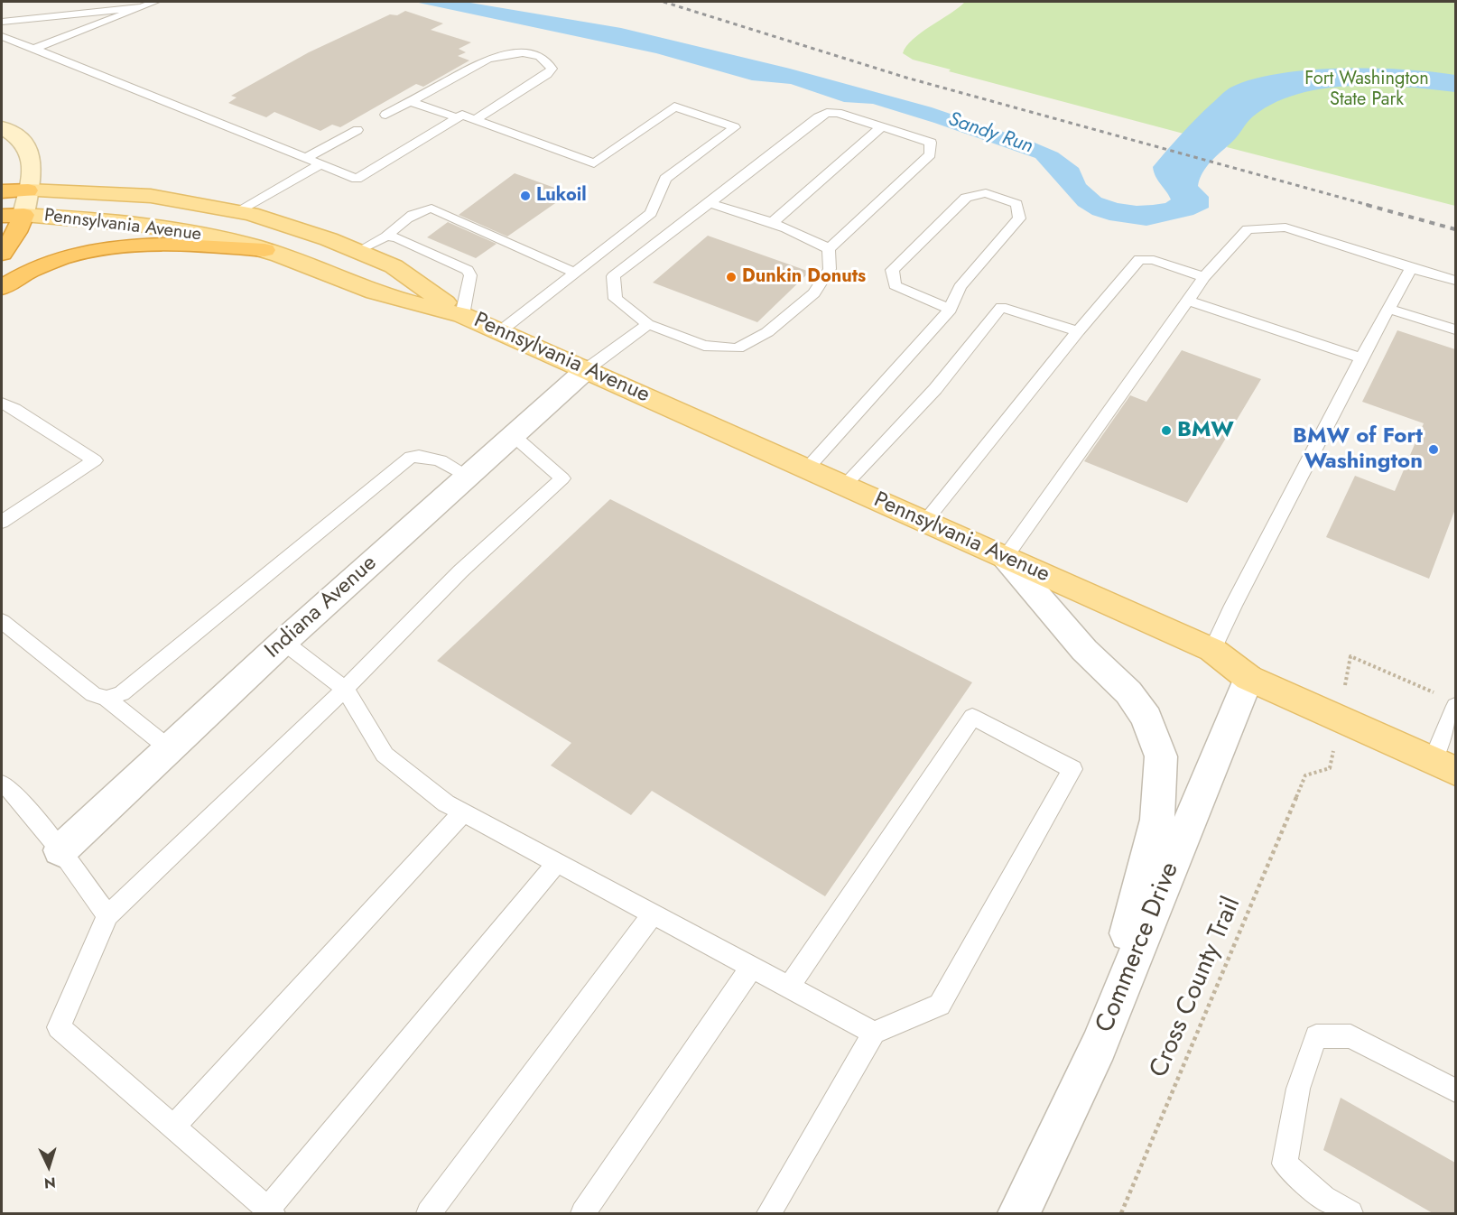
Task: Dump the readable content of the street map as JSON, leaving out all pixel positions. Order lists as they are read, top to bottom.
{
  "streets": {
    "main road": ["Pennsylvania Avenue"],
    "street": ["Indiana Avenue", "Commerce Drive"],
    "path": ["Cross County Trail"]
  },
  "crossings": [
    ["Pennsylvania Avenue", "Indiana Avenue"],
    ["Pennsylvania Avenue", "Commerce Drive"]
  ],
  "water": ["Sandy Run"],
  "parks": ["Fort Washington State Park"],
  "places": [
    "Lukoil",
    "Dunkin Donuts",
    "BMW",
    "BMW of Fort Washington"
  ],
  "north": "bottom"
}
